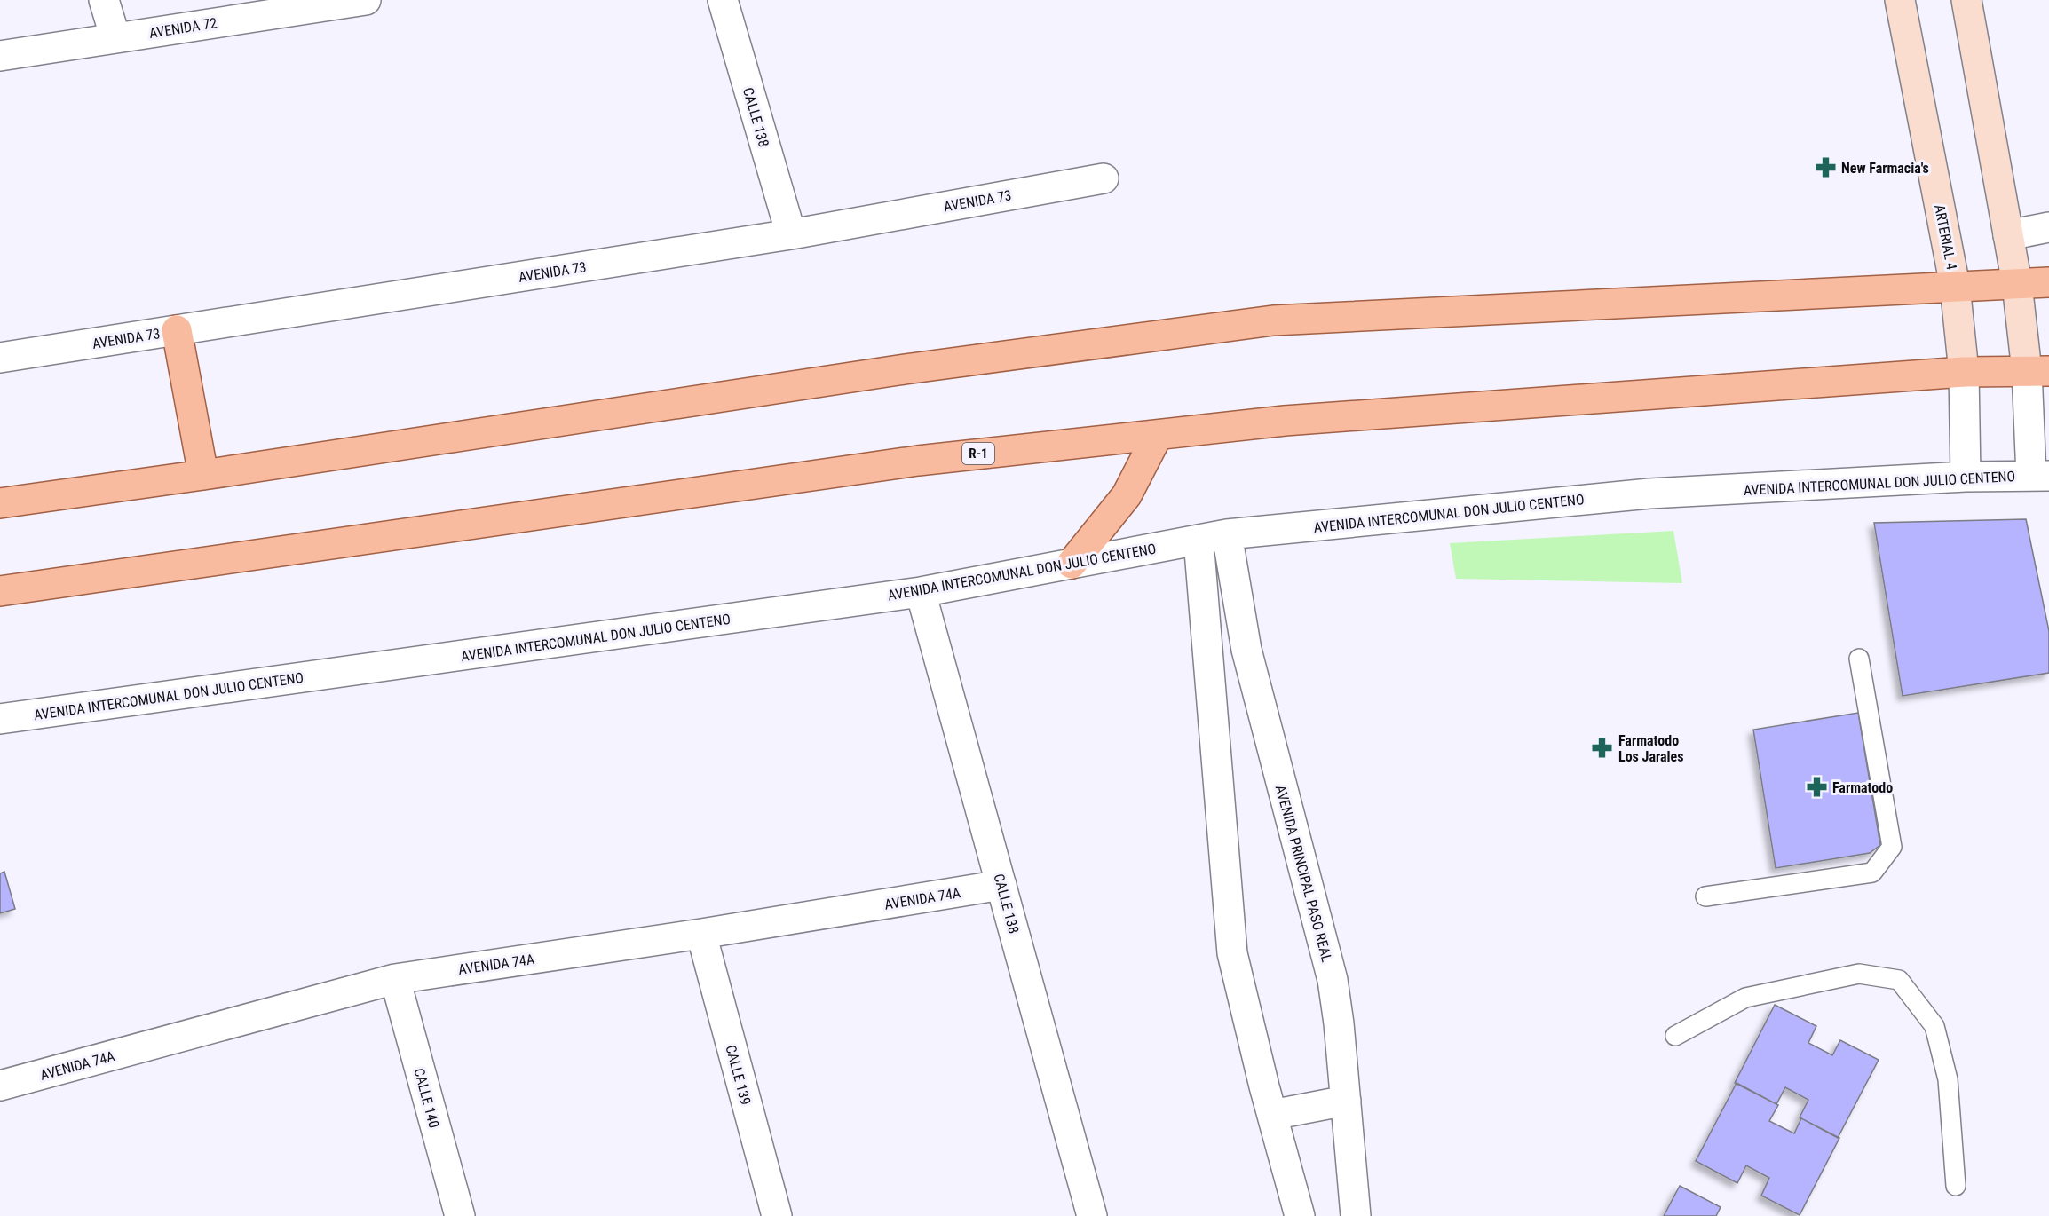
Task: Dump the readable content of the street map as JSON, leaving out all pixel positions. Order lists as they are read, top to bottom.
{
  "streets": {
    "main road": ["R-1"],
    "street": [
      "AVENIDA 72",
      "CALLE 138",
      "AVENIDA 73",
      "ARTERIAL 4",
      "AVENIDA INTERCOMUNAL DON JULIO CENTENO",
      "AVENIDA PRINCIPAL PASO REAL",
      "AVENIDA 74A",
      "CALLE 139",
      "CALLE 140"
    ]
  },
  "crossings": [
    ["CALLE 138", "AVENIDA 73"],
    ["CALLE 138", "AVENIDA INTERCOMUNAL DON JULIO CENTENO"],
    ["CALLE 138", "AVENIDA 74A"],
    ["ARTERIAL 4", "R-1"],
    ["ARTERIAL 4", "AVENIDA INTERCOMUNAL DON JULIO CENTENO"],
    ["AVENIDA INTERCOMUNAL DON JULIO CENTENO", "AVENIDA PRINCIPAL PASO REAL"],
    ["AVENIDA 74A", "CALLE 139"],
    ["AVENIDA 74A", "CALLE 140"]
  ],
  "places": {
    "pharmacy": ["New Farmacia's", "Farmatodo Los Jarales", "Farmatodo"]
  }
}
